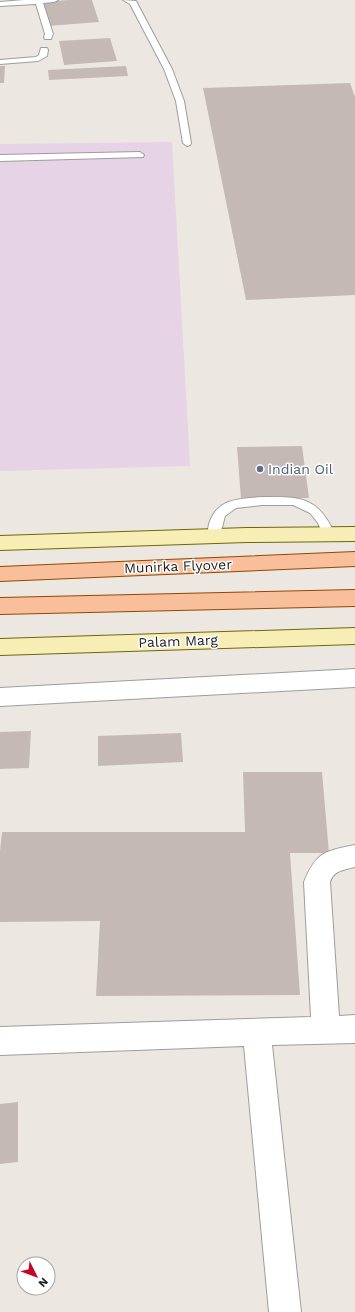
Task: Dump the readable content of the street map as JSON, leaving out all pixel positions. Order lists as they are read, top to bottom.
{
  "streets": {
    "main road": ["Munirka Flyover", "Palam Marg"]
  },
  "places": ["Indian Oil"],
  "north": "bottom right"
}
